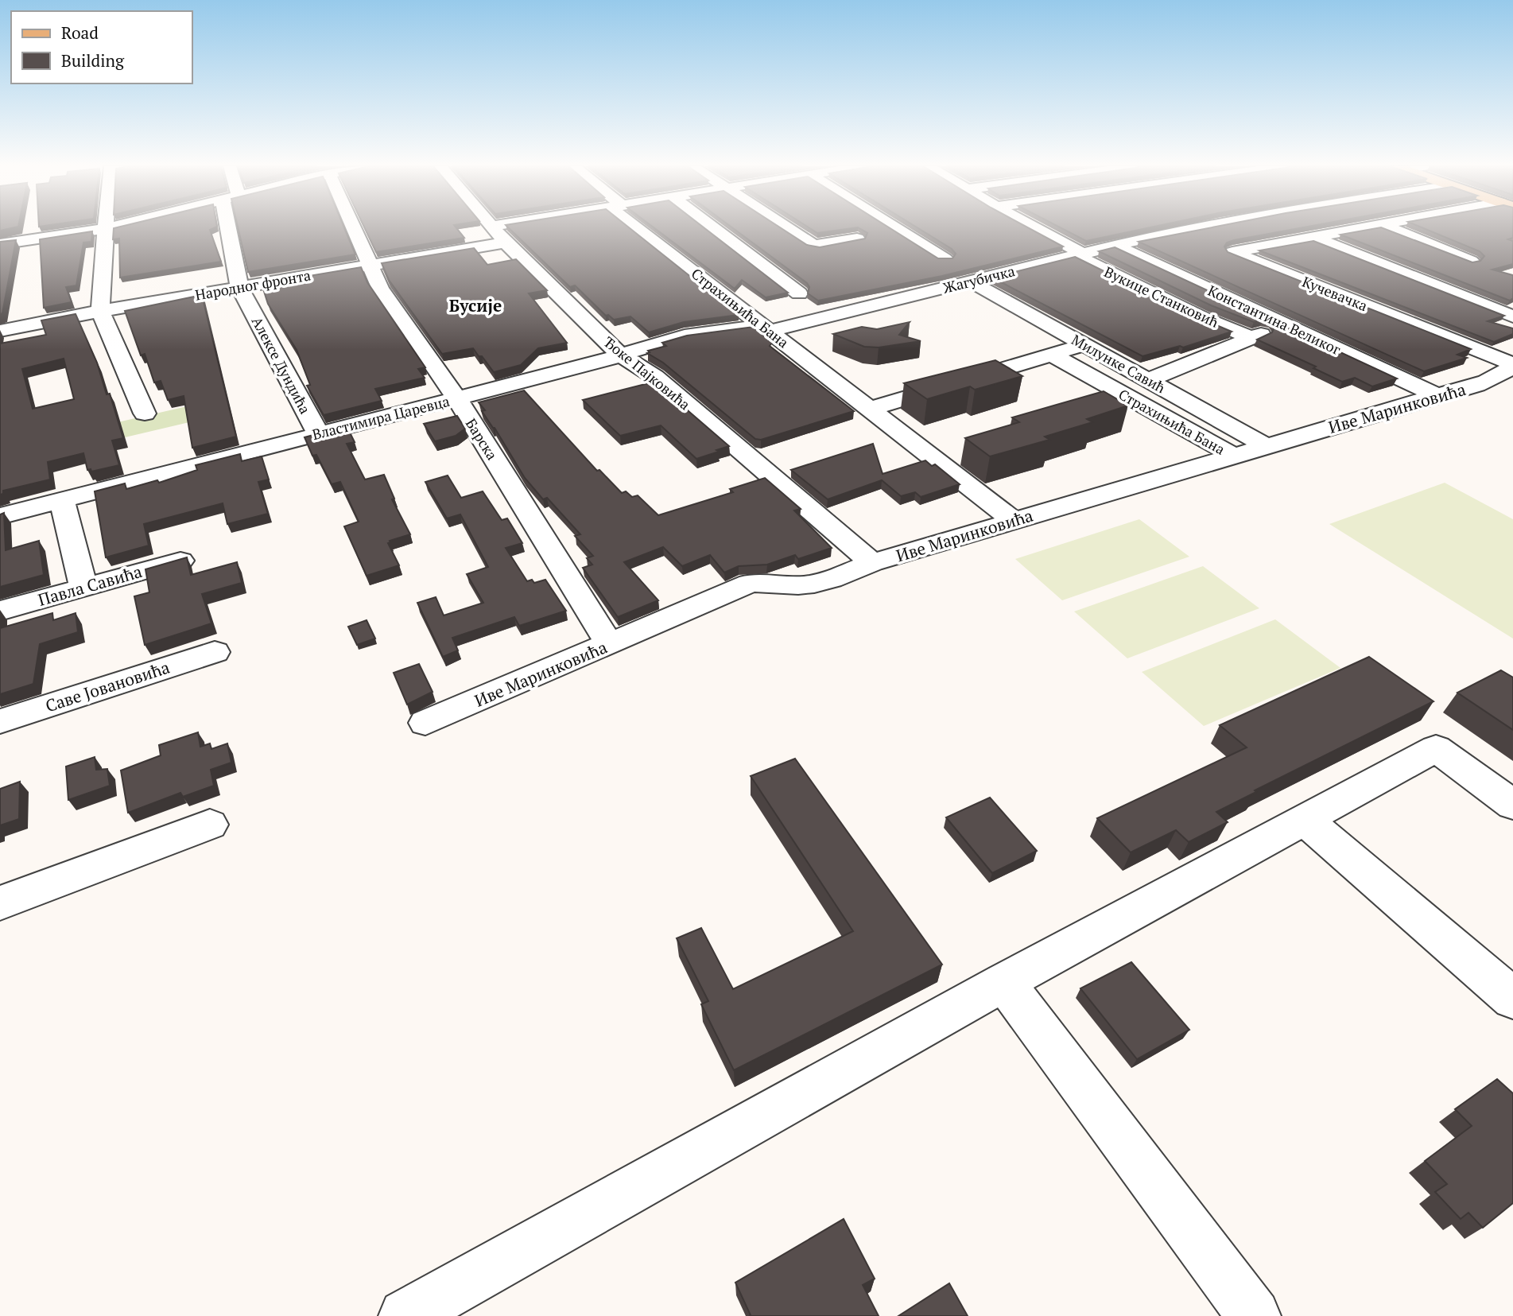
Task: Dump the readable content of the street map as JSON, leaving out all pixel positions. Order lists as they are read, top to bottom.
{
  "streets": {
    "street": [
      "Жагубичка",
      "Народног фронта",
      "Кучевачка",
      "Вукице Станковић",
      "Страхињића Бана",
      "Константина Великог",
      "Милунке Савић",
      "Алексе Дундића",
      "Ђоке Пајковића",
      "Иве Маринковића",
      "Властимира Царевца",
      "Барска",
      "Павла Савића",
      "Саве Јовановића"
    ]
  },
  "crossings": [
    ["Жагубичка", "Вукице Станковић"],
    ["Жагубичка", "Страхињића Бана"],
    ["Жагубичка", "Константина Великог"],
    ["Жагубичка", "Милунке Савић"],
    ["Жагубичка", "Властимира Царевца"],
    ["Народног фронта", "Алексе Дундића"],
    ["Народног фронта", "Ђоке Пајковића"],
    ["Народног фронта", "Барска"],
    ["Кучевачка", "Иве Маринковића"],
    ["Страхињића Бана", "Иве Маринковића"],
    ["Страхињића Бана", "Властимира Царевца"],
    ["Константина Великог", "Иве Маринковића"],
    ["Милунке Савић", "Иве Маринковића"],
    ["Алексе Дундића", "Властимира Царевца"],
    ["Ђоке Пајковића", "Иве Маринковића"],
    ["Ђоке Пајковића", "Властимира Царевца"],
    ["Иве Маринковића", "Барска"],
    ["Властимира Царевца", "Барска"]
  ],
  "districts": ["Бусије"],
  "legend": ["Road", "Building"]
}
